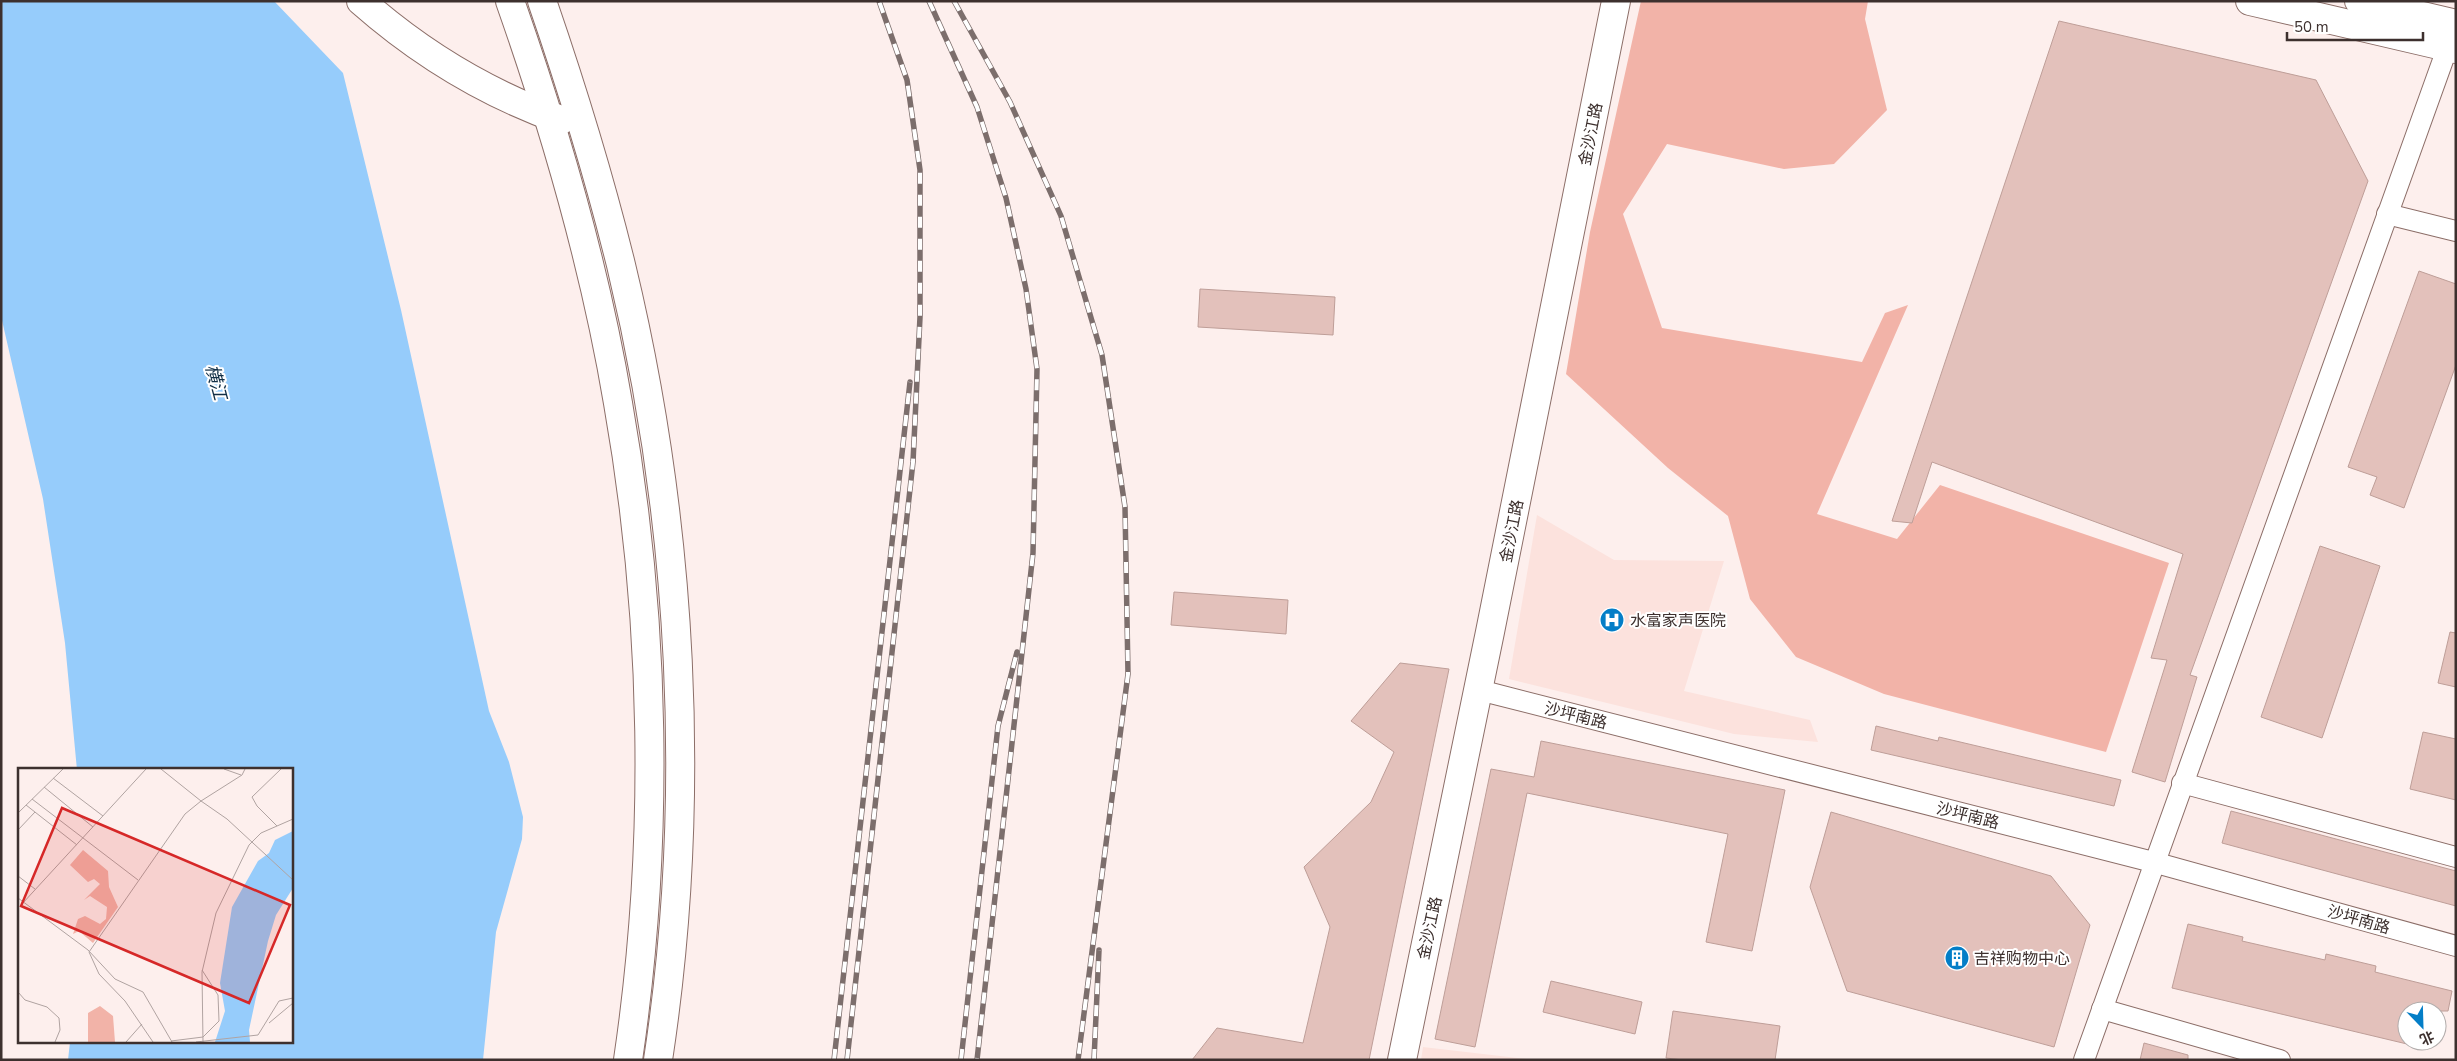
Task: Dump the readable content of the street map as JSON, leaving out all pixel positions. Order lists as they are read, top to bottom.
{
  "streets": {
    "main road": ["金沙江路"],
    "street": ["沙坪南路"]
  },
  "crossings": [
    ["金沙江路", "沙坪南路"]
  ],
  "water": ["横江"],
  "places": {
    "hospital": ["水富家声医院"],
    "building": ["吉祥购物中心"]
  },
  "scale_bar": "50 m",
  "north": "bottom right"
}
